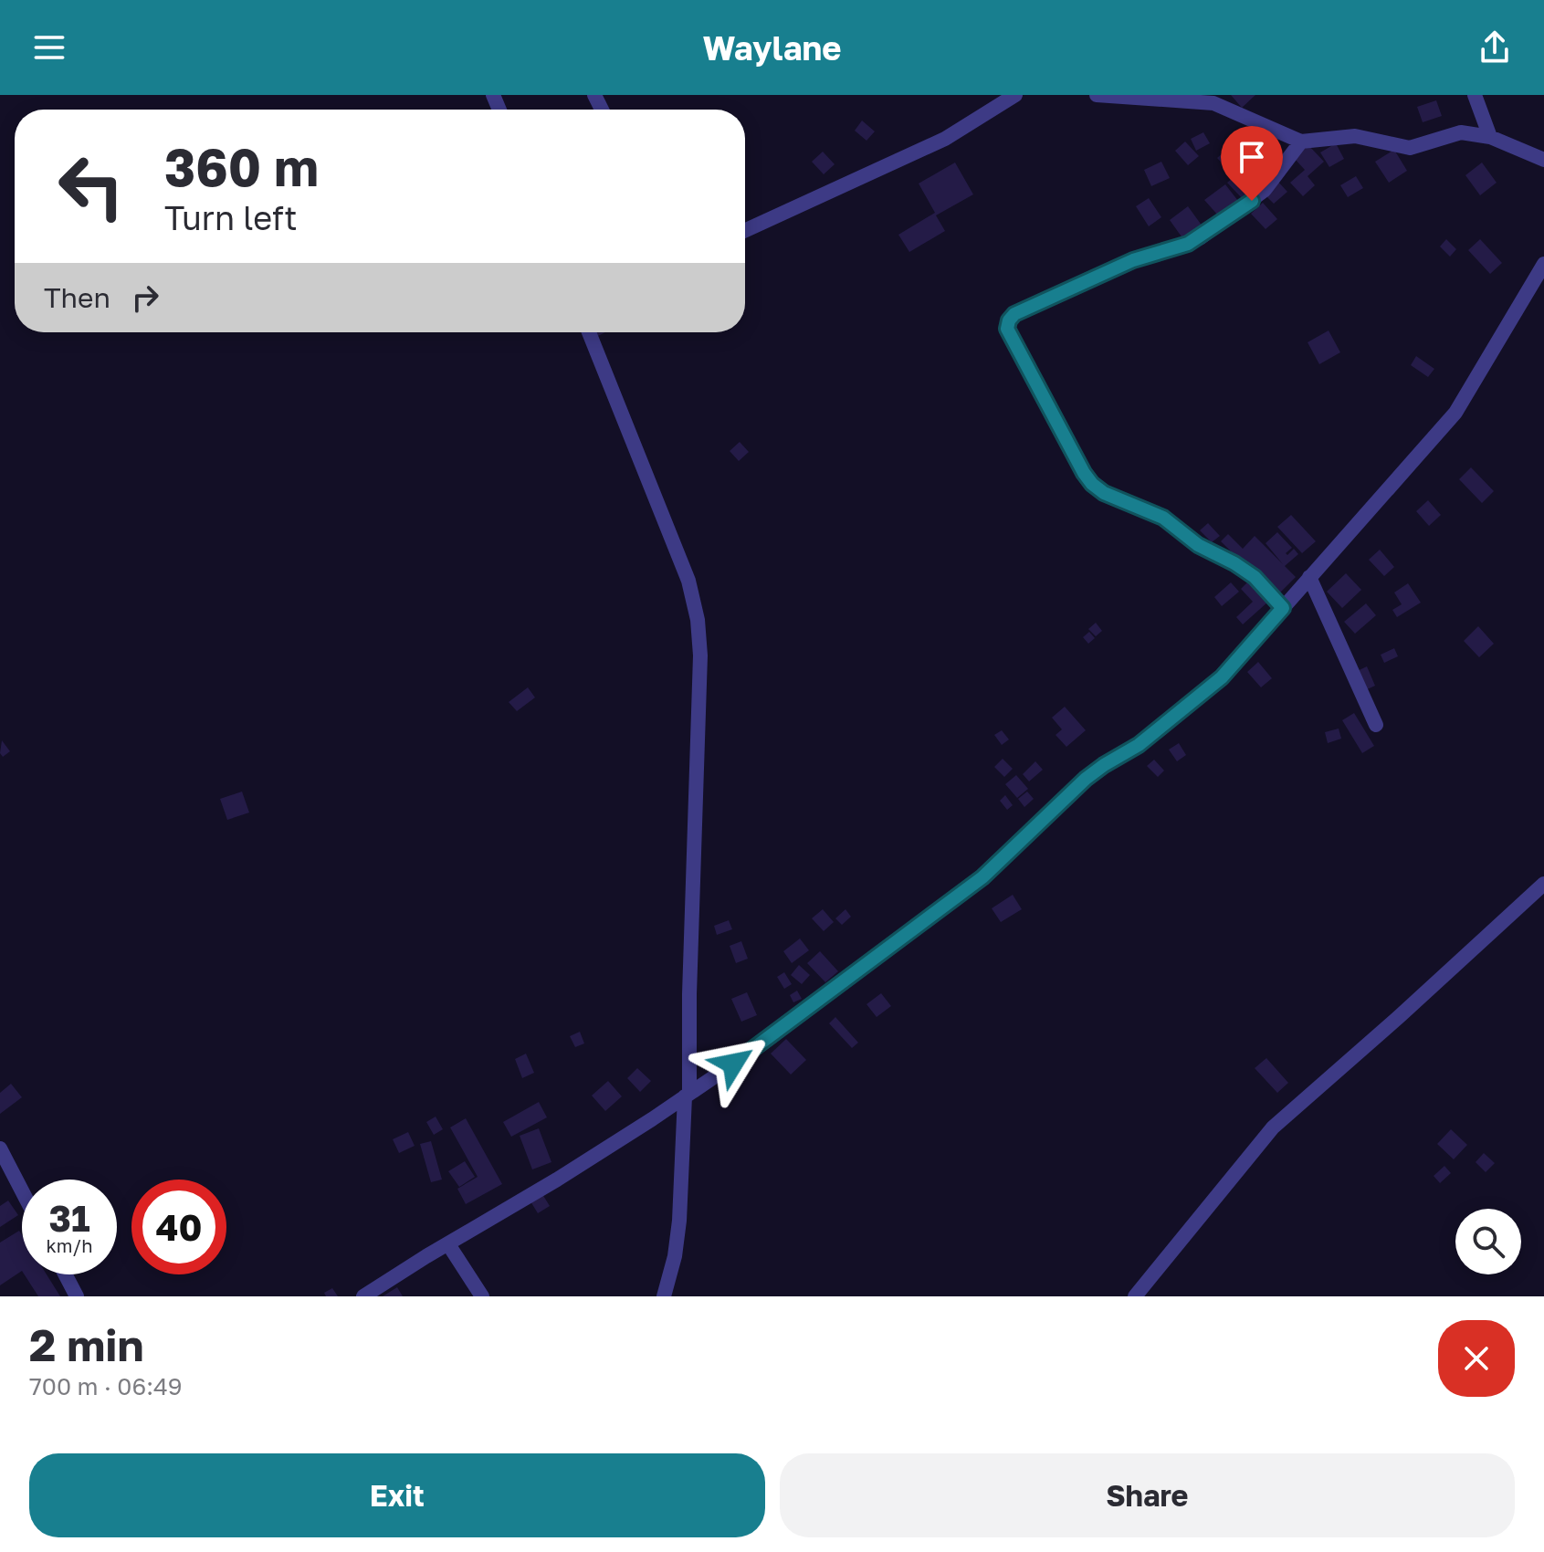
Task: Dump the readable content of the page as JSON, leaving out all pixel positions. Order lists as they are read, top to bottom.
{
  "page": {
    "header": "Waylane",
    "turn": ["360 m", "Turn left"],
    "then": "Then",
    "speed": "31 km/h",
    "limit": "40",
    "heading": ["2 min", "700 m · 06:49"],
    "buttons": ["Exit", "Share"]
  }
}
